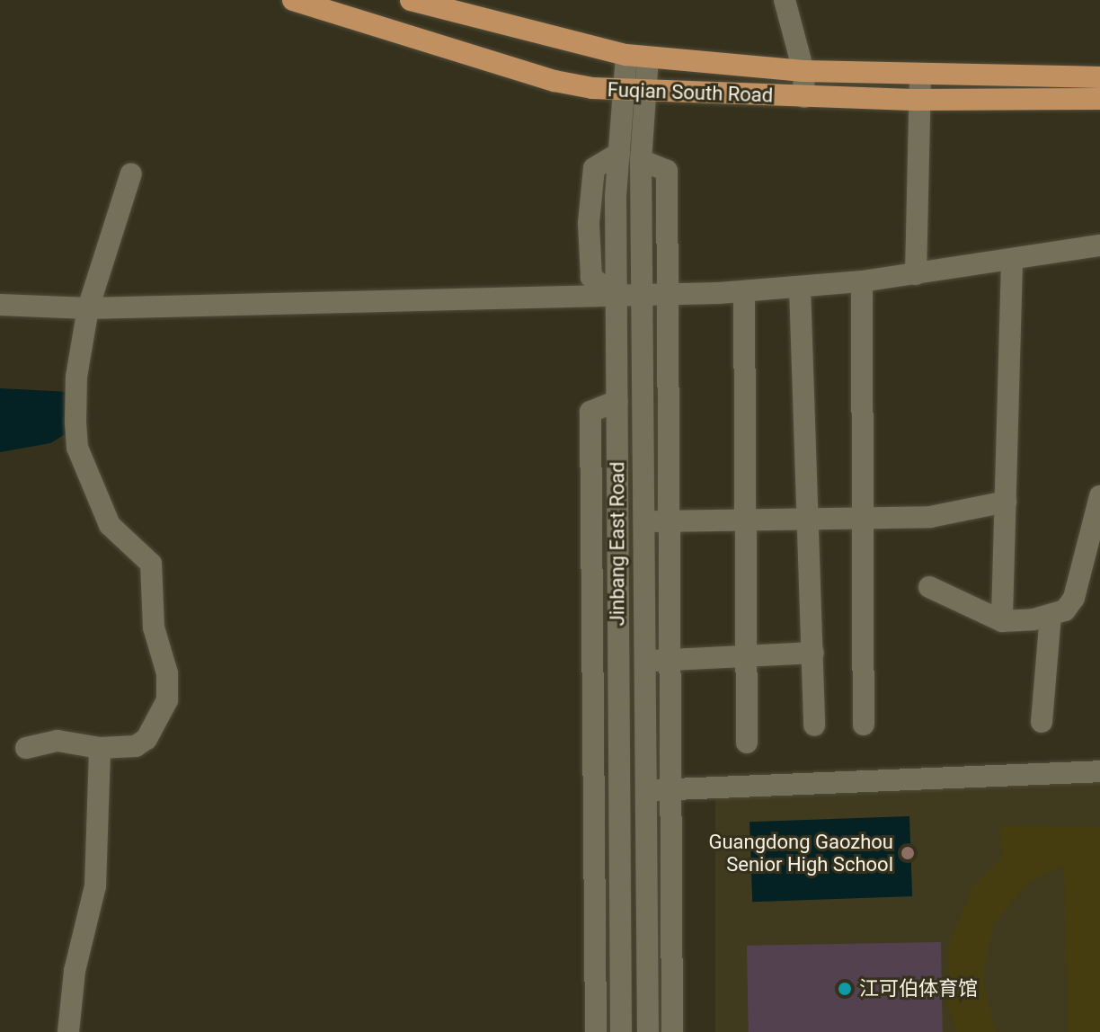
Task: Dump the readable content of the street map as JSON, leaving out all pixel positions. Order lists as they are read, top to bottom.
{
  "streets": {
    "main road": ["Fuqian South Road"],
    "street": ["Jinbang East Road"]
  },
  "crossings": [
    ["Fuqian South Road", "Jinbang East Road"]
  ],
  "places": ["Guangdong Gaozhou Senior High School", "江可伯体育馆"]
}
